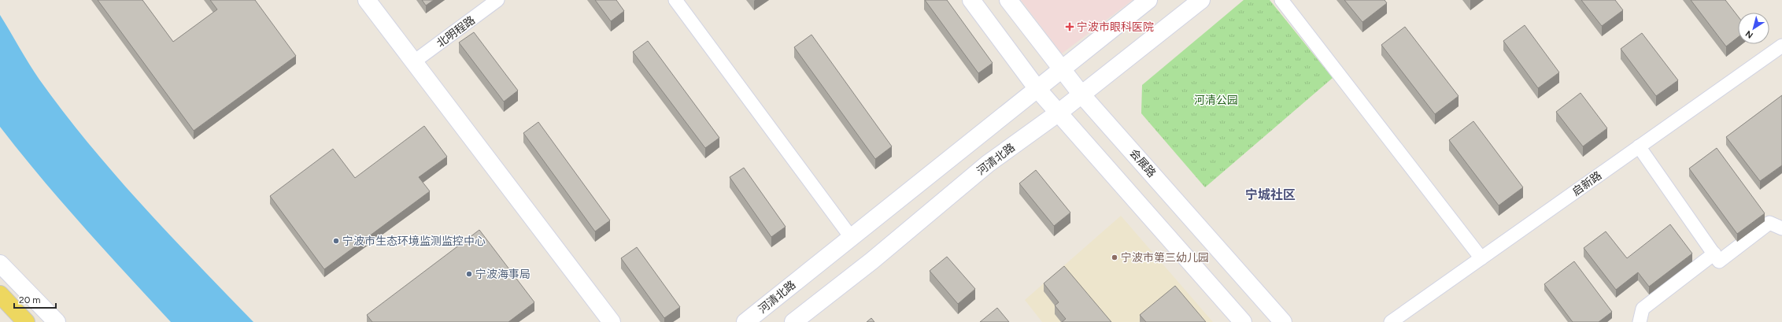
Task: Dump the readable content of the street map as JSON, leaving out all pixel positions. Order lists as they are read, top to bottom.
{
  "streets": {
    "street": [
      "北明程路",
      "河清北路",
      "会展路",
      "启新路"
    ]
  },
  "crossings": [
    ["河清北路", "会展路"]
  ],
  "districts": ["宁城社区"],
  "parks": ["河清公园"],
  "places": {
    "health": ["宁波市眼科医院"],
    "other": ["宁波市生态环境监测监控中心", "宁波市第三幼儿园", "宁波海事局"]
  },
  "scale_bar": "20 m",
  "north": "bottom left"
}
